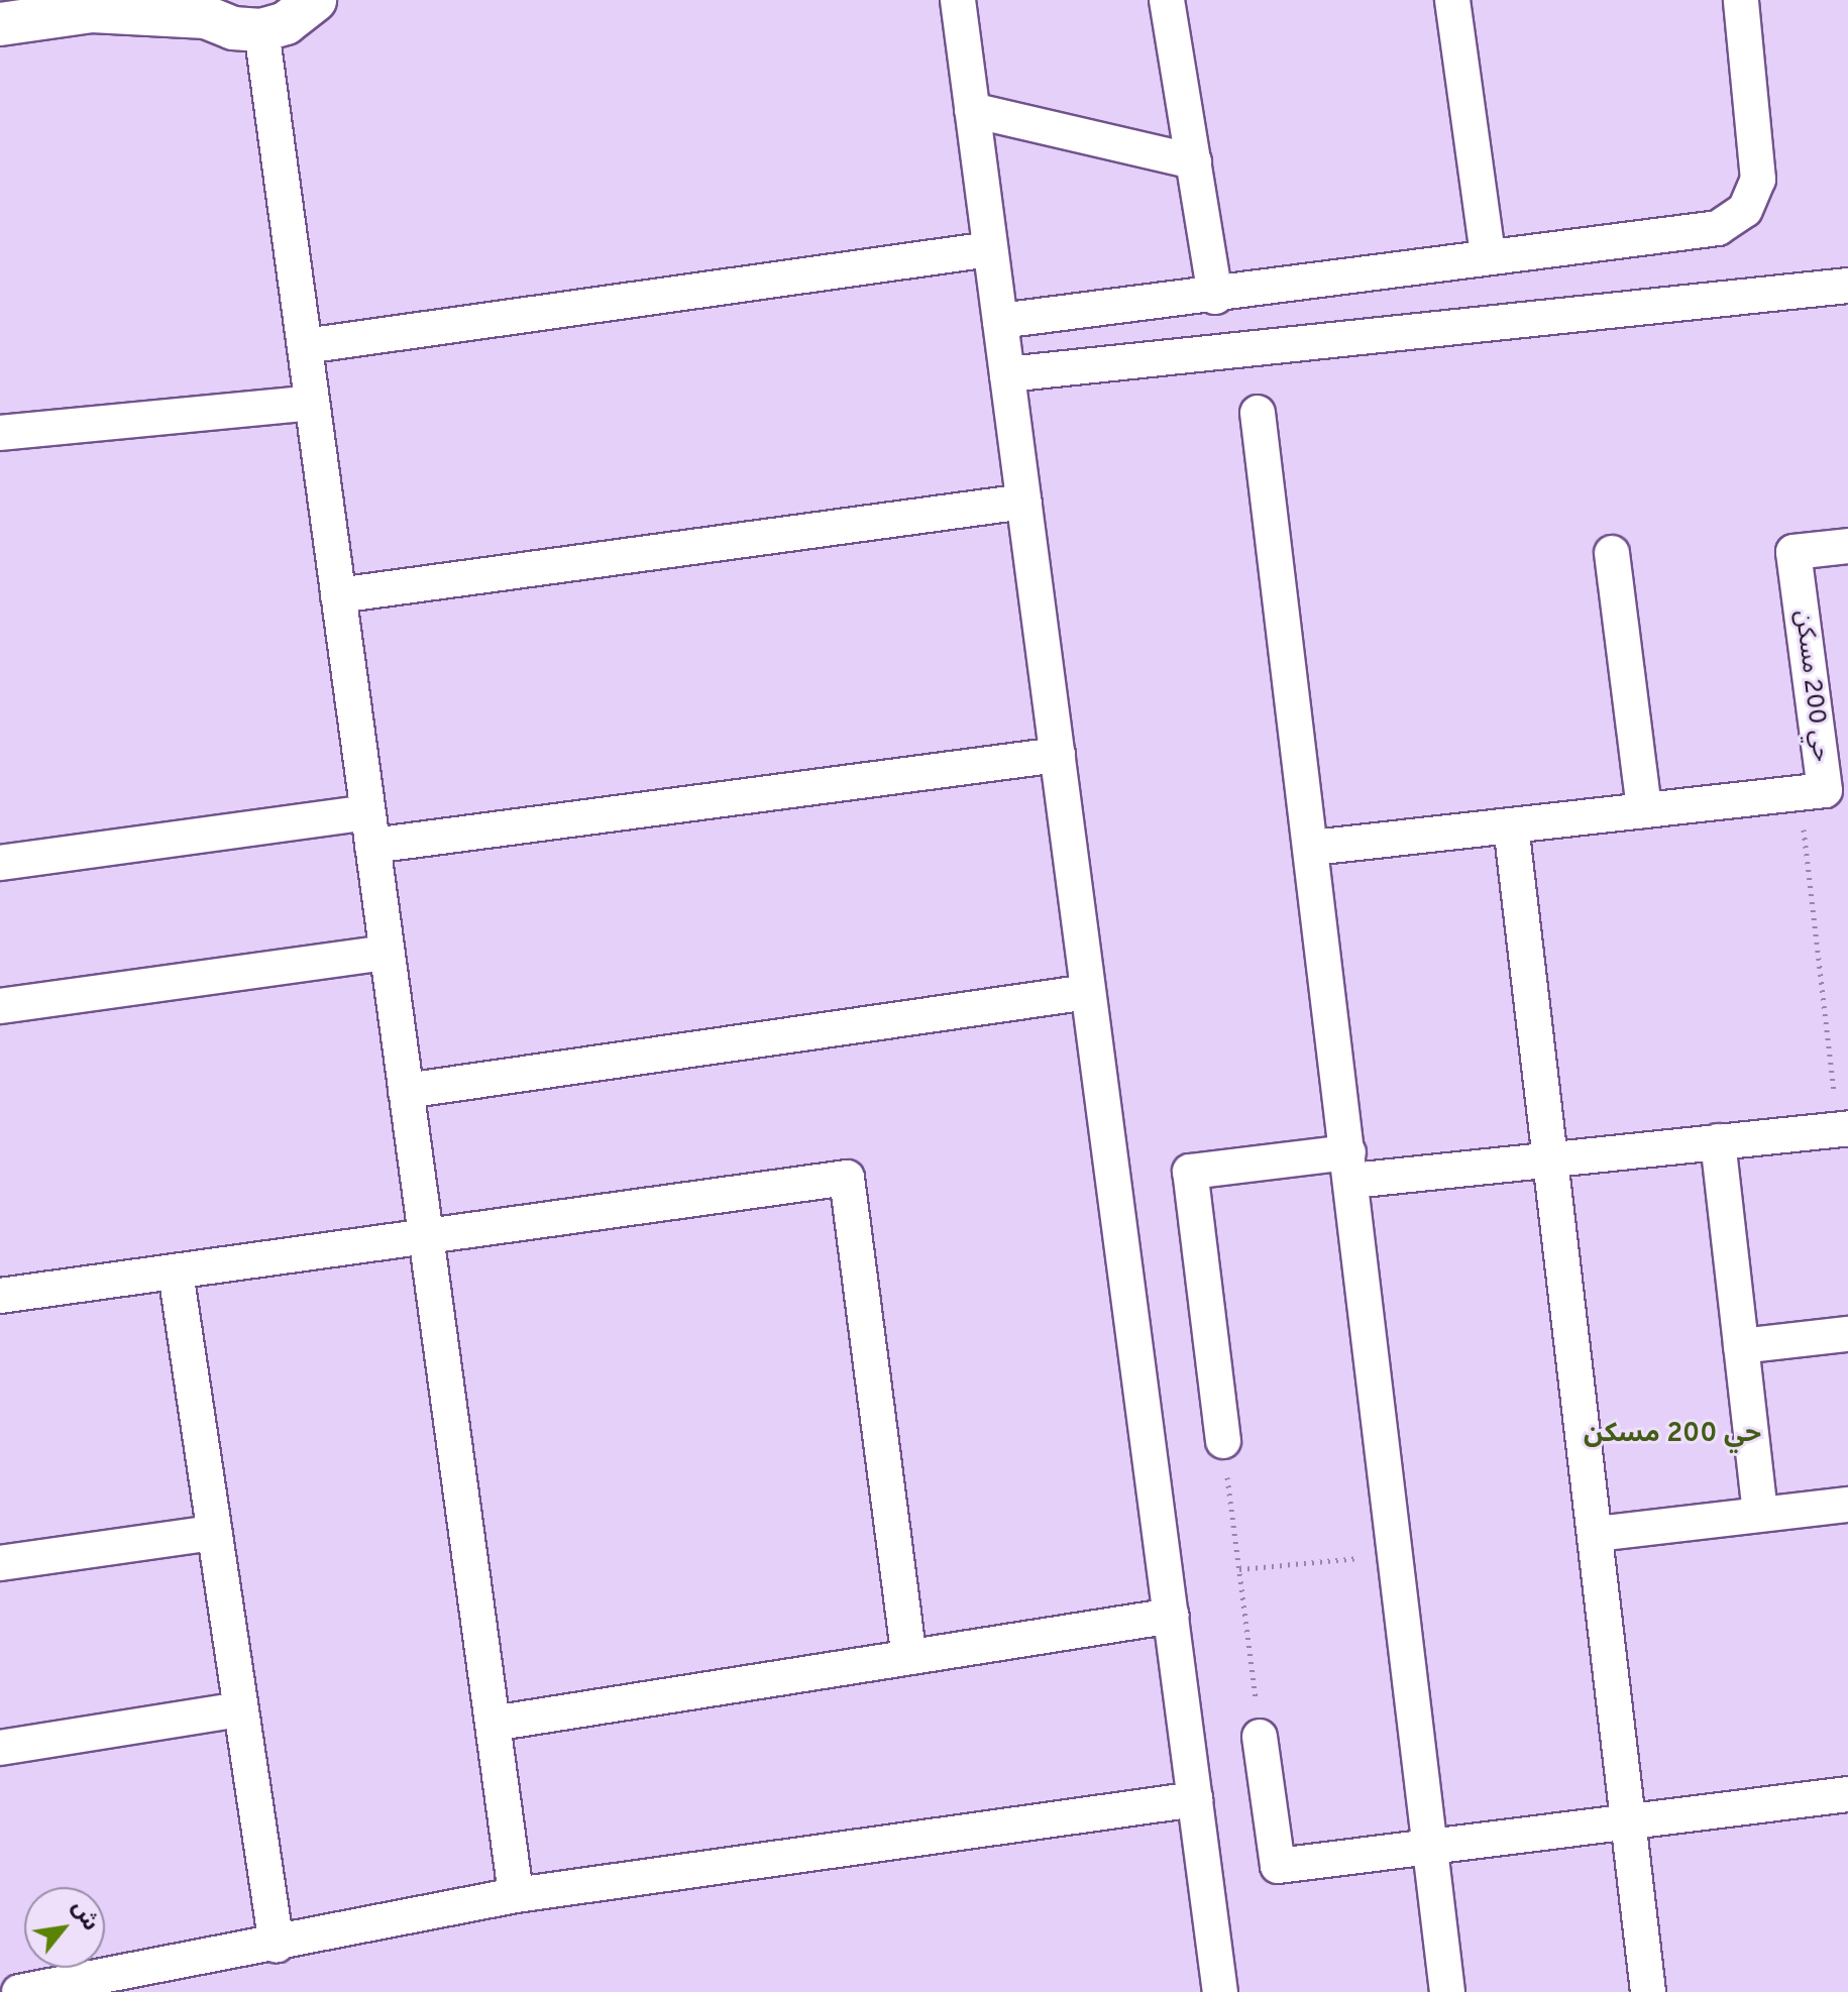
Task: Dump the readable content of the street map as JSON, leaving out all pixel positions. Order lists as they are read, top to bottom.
{
  "streets": {
    "street": ["حي 200 مسكن"]
  },
  "districts": ["حي 200 مسكن"],
  "north": "top right"
}
